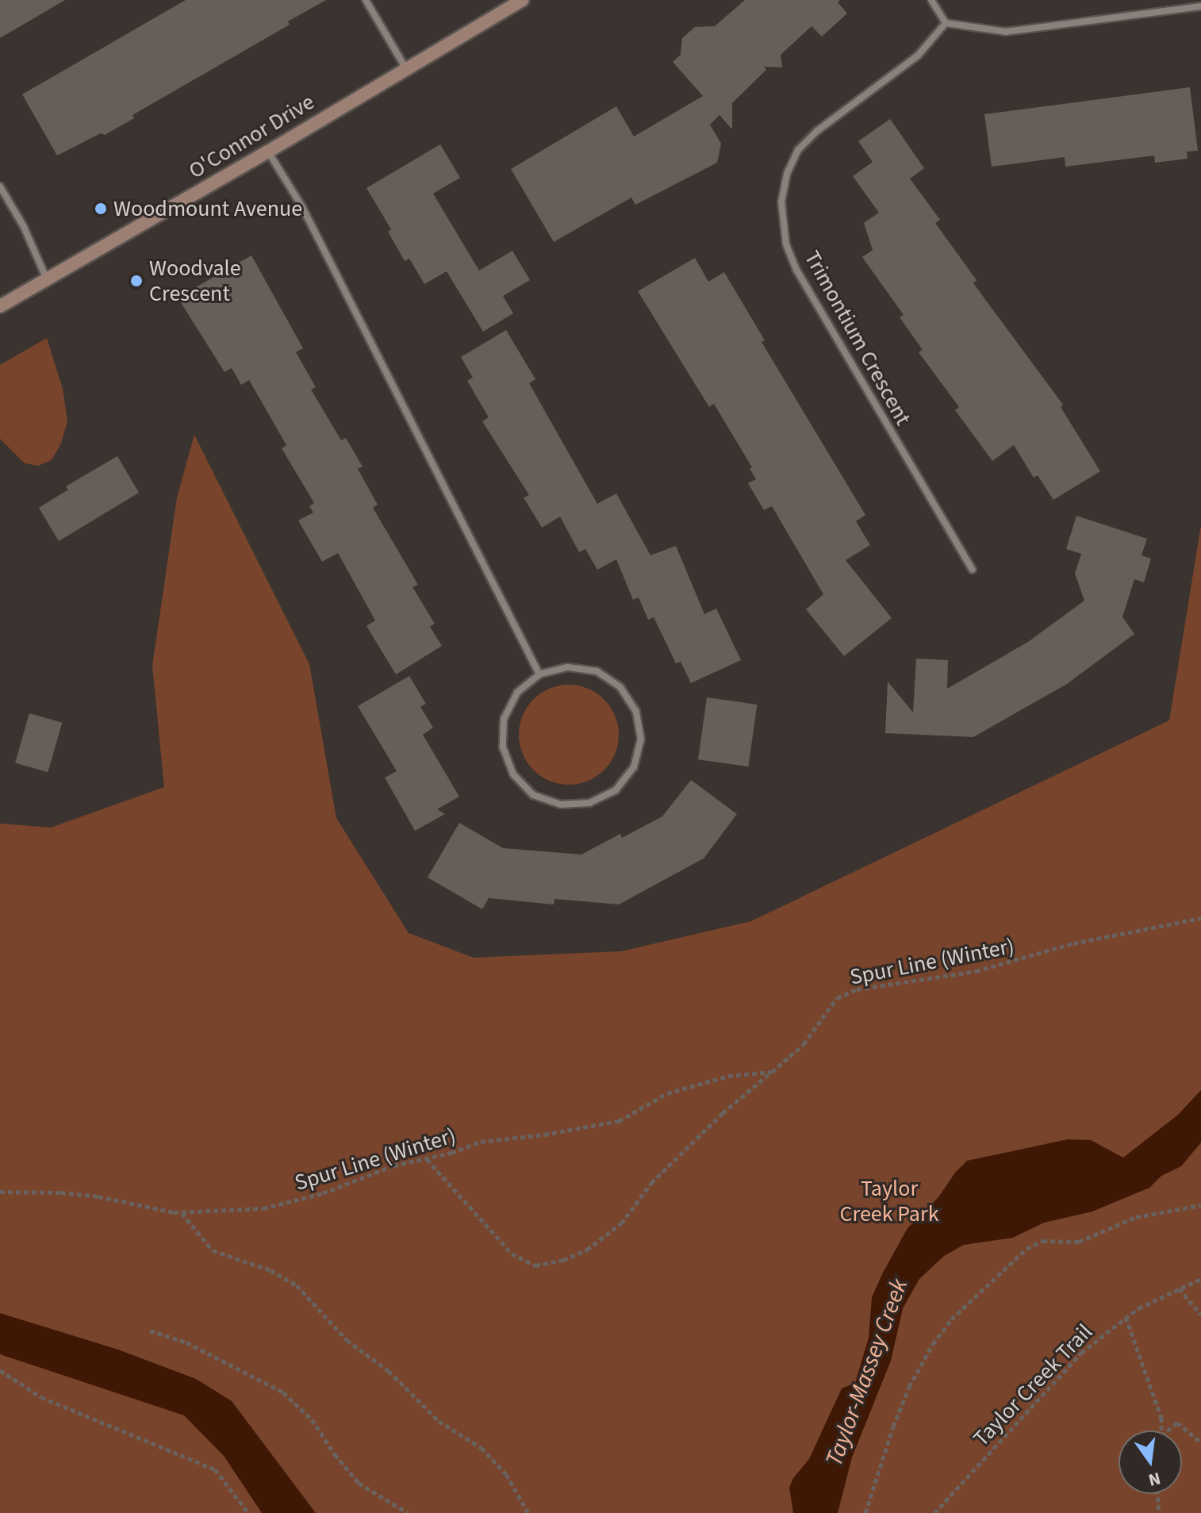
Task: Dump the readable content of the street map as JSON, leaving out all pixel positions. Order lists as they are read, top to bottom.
{
  "streets": {
    "main road": ["O'Connor Drive"],
    "street": ["Trimontium Crescent"],
    "path": ["Spur Line (Winter)", "Taylor Creek Trail"]
  },
  "water": ["Taylor-Massey Creek"],
  "parks": ["Taylor Creek Park"],
  "places": ["Woodmount Avenue", "Woodvale Crescent"],
  "north": "bottom"
}
